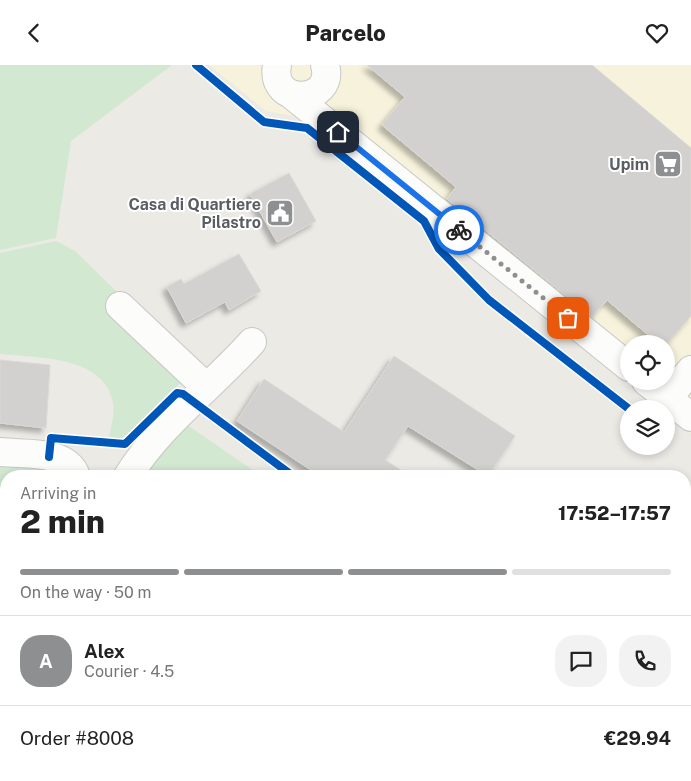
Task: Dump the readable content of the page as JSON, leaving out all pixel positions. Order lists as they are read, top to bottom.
{
  "places": {
    "supermarket": ["Upim"],
    "public building": ["Casa di Quartiere Pilastro"]
  },
  "page": {
    "header": "Parcelo",
    "heading": ["2 min", "Arriving in", "17:52–17:57"],
    "panel": [
      "Alex",
      "Courier · 4.5",
      "Order #8008",
      "€29.94"
    ],
    "bar": "On the way · 50 m",
    "round": "A"
  }
}
